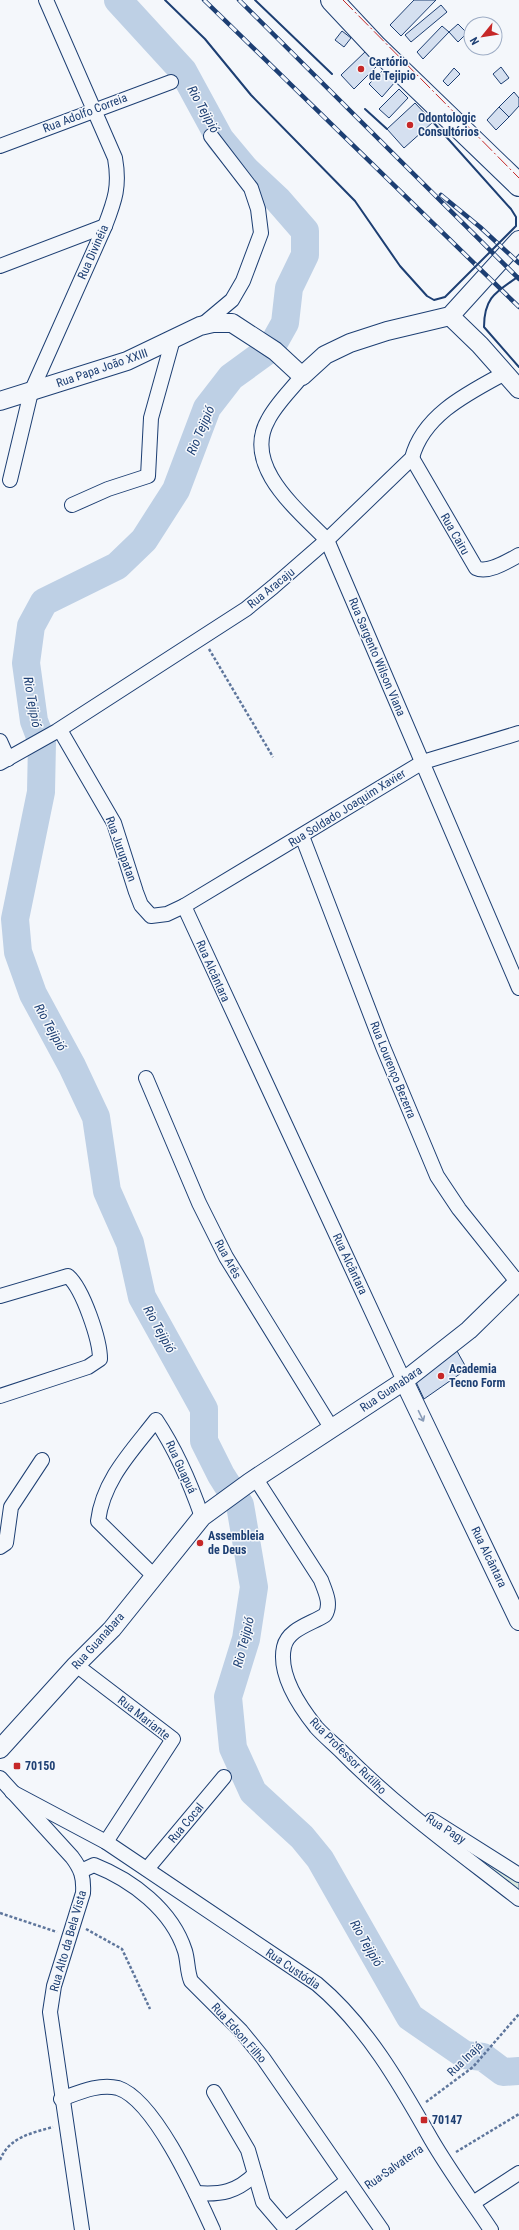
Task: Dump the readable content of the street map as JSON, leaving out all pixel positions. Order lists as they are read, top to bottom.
{
  "streets": {
    "street": [
      "Rua Adolfo Correia",
      "Rua Divinéia",
      "Rua Papa João XXIII",
      "Rua Cairu",
      "Rua Aracaju",
      "Rua Sargento Wilson Viana",
      "Rua Soldado Joaquim Xavier",
      "Rua Jurupatan",
      "Rua Alcântara",
      "Rua Lourenço Bezerra",
      "Rua Arês",
      "Rua Guanabara",
      "Rua Guapuá",
      "Rua Mariante",
      "Rua Professor Rutilho",
      "Rua Cocal",
      "Rua Pagy",
      "Rua Alto da Bela Vista",
      "Rua Custódia",
      "Rua Edson Filho",
      "Rua Salvaterra"
    ],
    "path": ["Rua Inajá"]
  },
  "crossings": [
    ["Rua Adolfo Correia", "Rua Divinéia"],
    ["Rua Divinéia", "Rua Papa João XXIII"],
    ["Rua Papa João XXIII", "Rua Sargento Wilson Viana"],
    ["Rua Cairu", "Rua Aracaju"],
    ["Rua Aracaju", "Rua Sargento Wilson Viana"],
    ["Rua Aracaju", "Rua Jurupatan"],
    ["Rua Sargento Wilson Viana", "Rua Soldado Joaquim Xavier"],
    ["Rua Soldado Joaquim Xavier", "Rua Jurupatan"],
    ["Rua Soldado Joaquim Xavier", "Rua Alcântara"],
    ["Rua Soldado Joaquim Xavier", "Rua Lourenço Bezerra"],
    ["Rua Jurupatan", "Rua Alcântara"],
    ["Rua Alcântara", "Rua Guanabara"],
    ["Rua Lourenço Bezerra", "Rua Guanabara"],
    ["Rua Arês", "Rua Guanabara"],
    ["Rua Guanabara", "Rua Guapuá"],
    ["Rua Guanabara", "Rua Mariante"],
    ["Rua Guanabara", "Rua Professor Rutilho"],
    ["Rua Mariante", "Rua Custódia"],
    ["Rua Professor Rutilho", "Rua Pagy"],
    ["Rua Cocal", "Rua Custódia"],
    ["Rua Alto da Bela Vista", "Rua Custódia"],
    ["Rua Alto da Bela Vista", "Rua Edson Filho"],
    ["Rua Custódia", "Rua Inajá"],
    ["Rua Custódia", "Rua Salvaterra"],
    ["Rua Edson Filho", "Rua Salvaterra"]
  ],
  "water": ["Rio Tejipió"],
  "places": {
    "other": [
      "Cartório de Tejipio",
      "Odontologic Consultórios",
      "Academia Tecno Form",
      "Assembleia de Deus"
    ],
    "transit": ["70150", "70147"]
  },
  "north": "bottom left"
}
